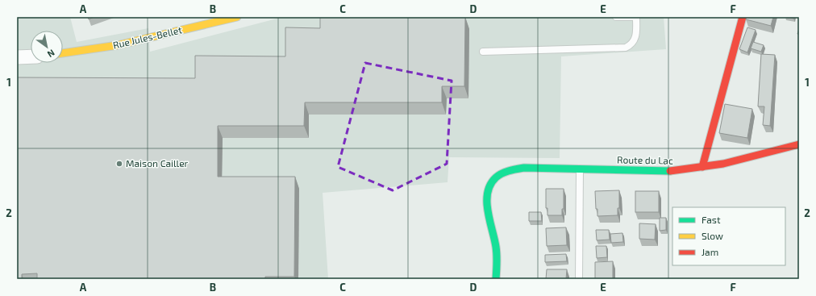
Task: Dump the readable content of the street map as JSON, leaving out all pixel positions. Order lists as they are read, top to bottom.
{
  "streets": {
    "street": ["Rue Jules-Bellet", "Route du Lac"]
  },
  "places": ["Maison Cailler"],
  "legend": ["Fast", "Slow", "Jam"],
  "north": "bottom right",
  "grid": {
    "columns": [
      "A",
      "B",
      "C",
      "D",
      "E",
      "F"
    ],
    "rows": ["1", "2"]
  }
}
